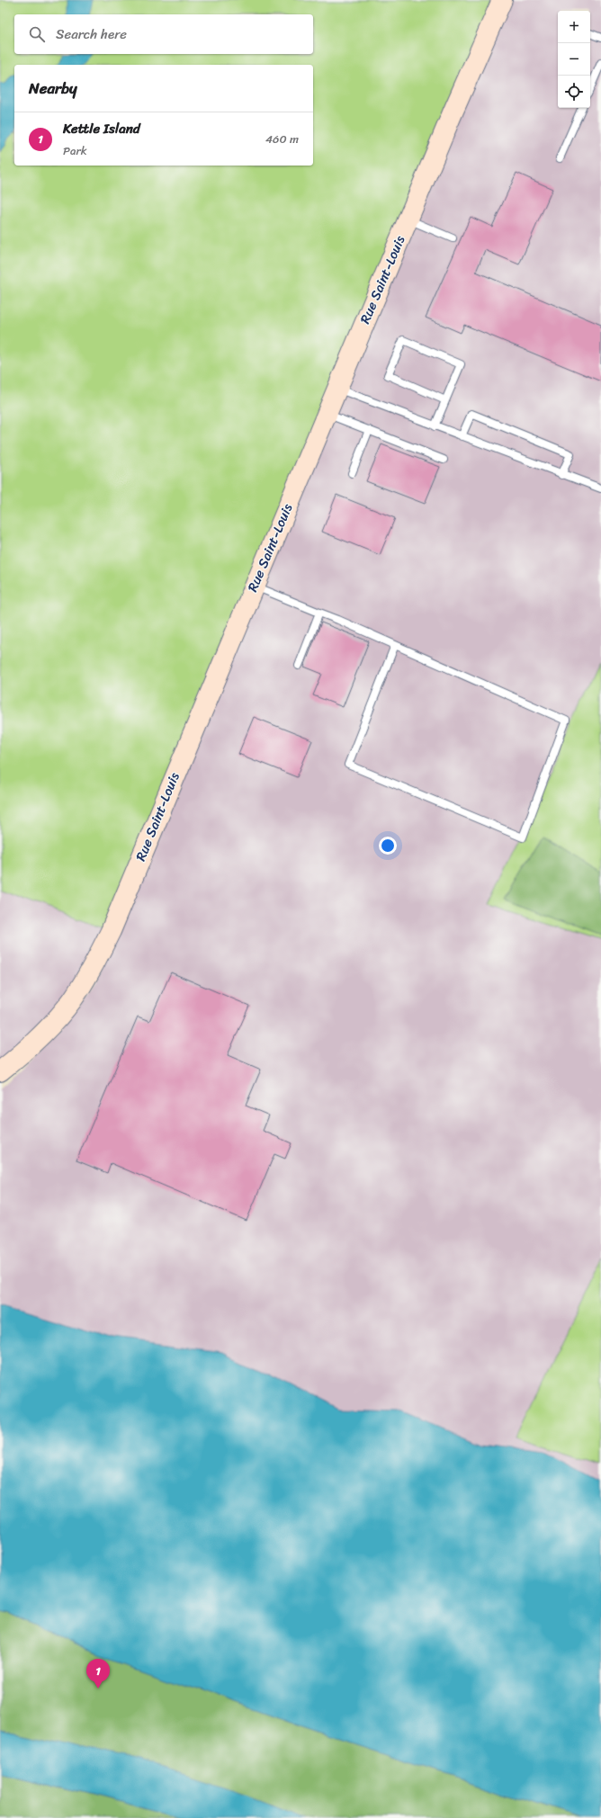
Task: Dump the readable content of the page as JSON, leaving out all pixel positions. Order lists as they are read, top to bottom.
{
  "streets": {
    "street": ["Rue Saint-Louis"]
  },
  "page": {
    "map_buttons": ["+", "−"],
    "search": "Search here",
    "heading": "Nearby",
    "list": [
      {
        "mark": "1",
        "name": "Kettle Island",
        "note": "Park",
        "value": "460 m"
      }
    ],
    "pins": "1"
  }
}
